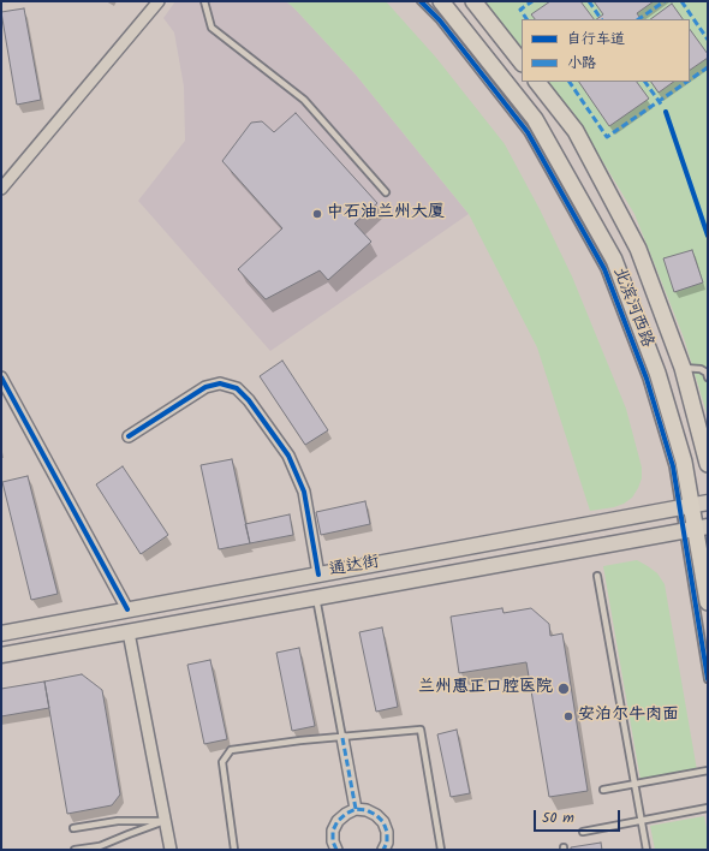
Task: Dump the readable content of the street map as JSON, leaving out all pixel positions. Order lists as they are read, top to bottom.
{
  "streets": {
    "main road": ["北滨河西路", "通达街"]
  },
  "crossings": [
    ["北滨河西路", "通达街"]
  ],
  "places": ["中石油兰州大厦", "兰州惠正口腔医院", "安泊尔牛肉面"],
  "legend": ["自行车道", "小路"],
  "scale_bar": "50 m"
}
